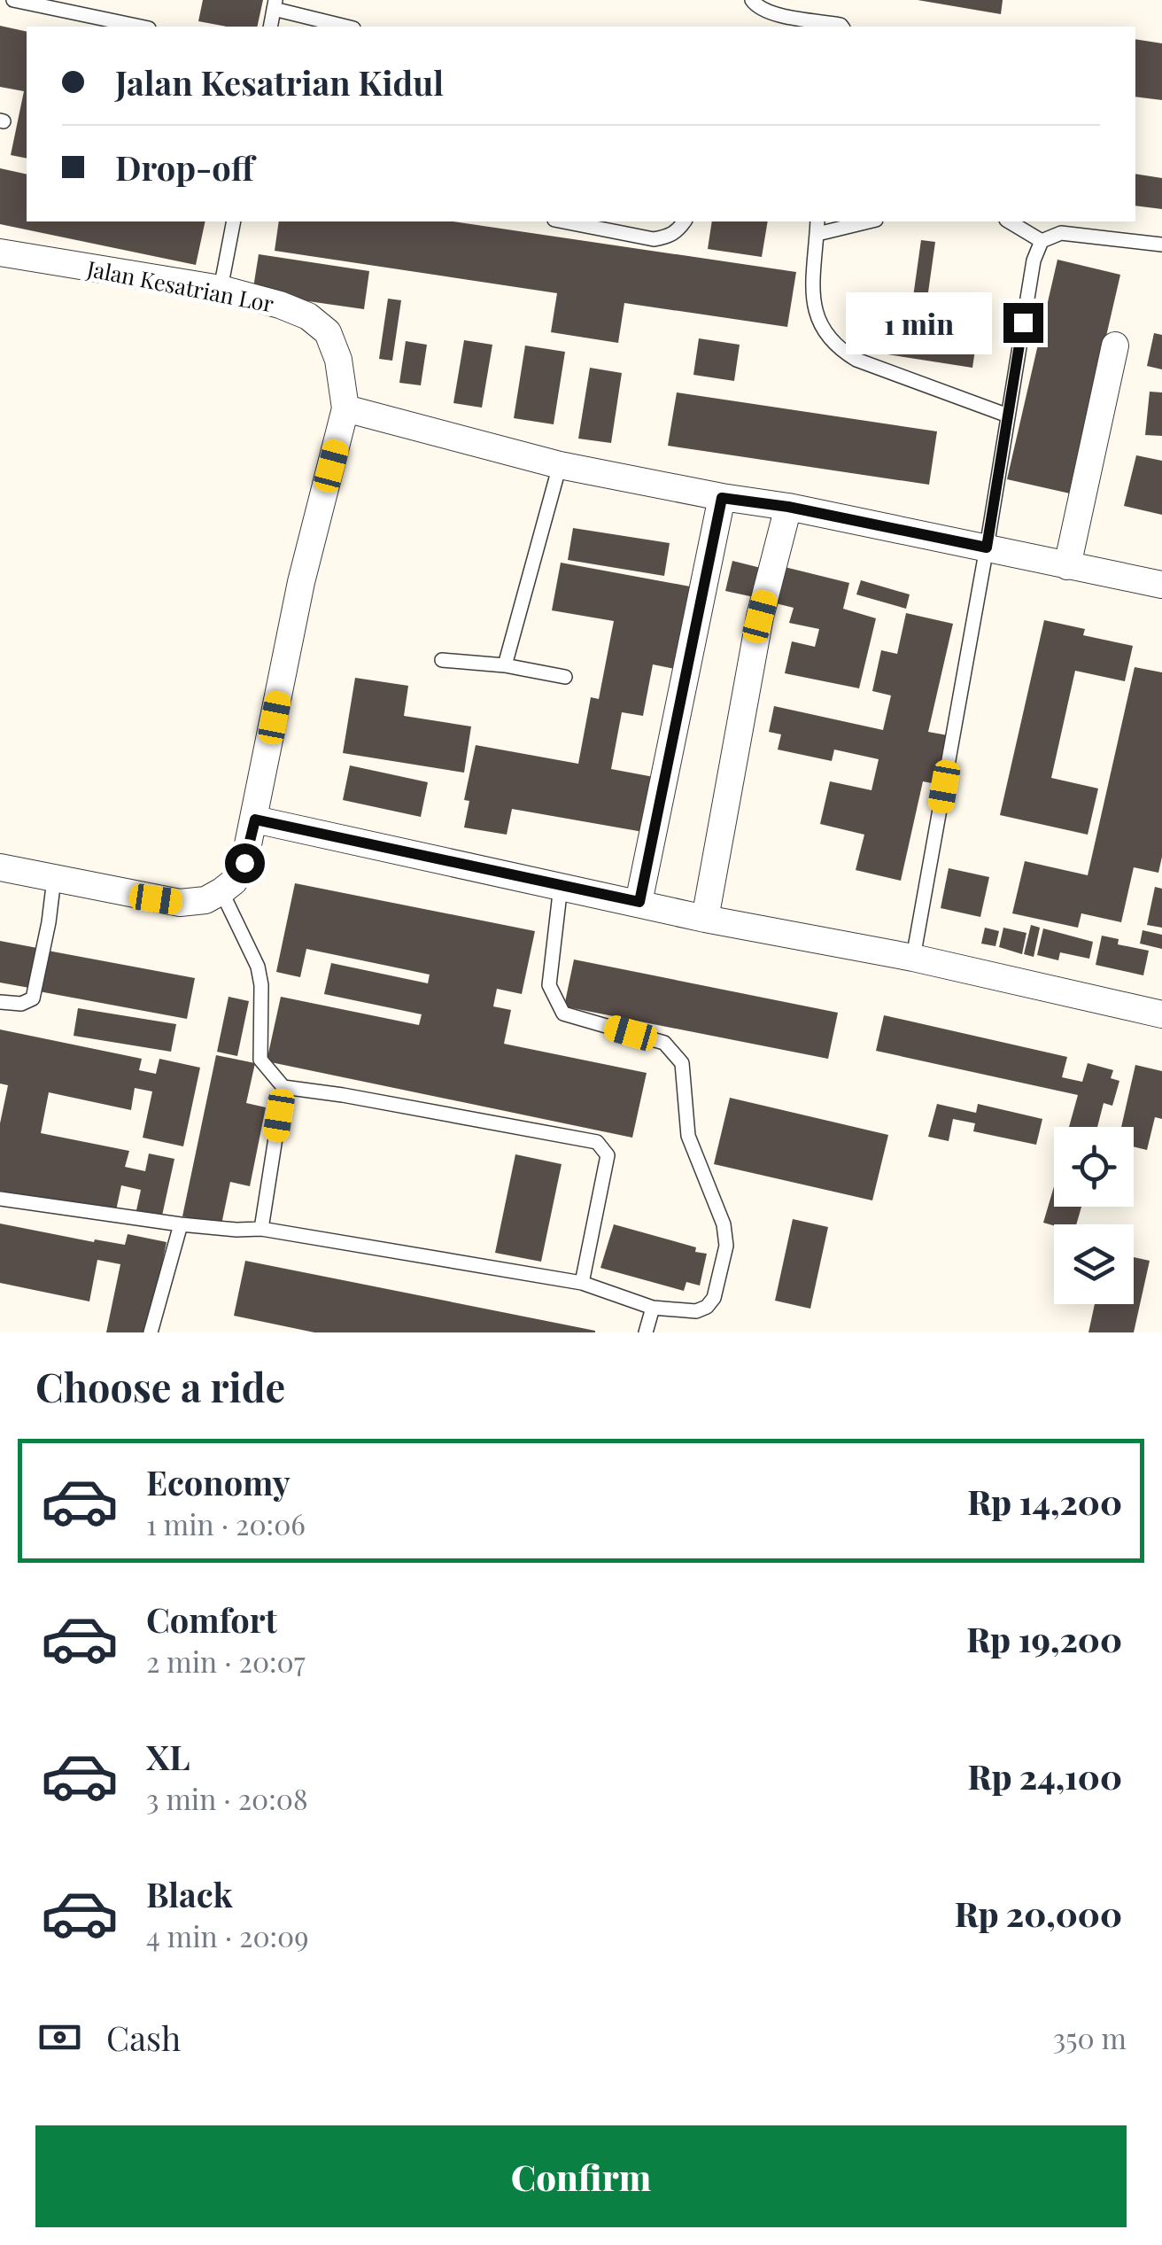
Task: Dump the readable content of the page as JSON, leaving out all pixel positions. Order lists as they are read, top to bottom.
{
  "streets": {
    "street": ["Jalan Kesatrian Lor"]
  },
  "page": {
    "banner": ["Jalan Kesatrian Kidul", "Drop-off"],
    "bubble": "1 min",
    "heading": "Choose a ride",
    "list": [
      {
        "name": "Economy",
        "note": "1 min · 20:06",
        "value": "Rp 14,200"
      },
      {
        "name": "Comfort",
        "note": "2 min · 20:07",
        "value": "Rp 19,200"
      },
      {
        "name": "XL",
        "note": "3 min · 20:08",
        "value": "Rp 24,100"
      },
      {
        "name": "Black",
        "note": "4 min · 20:09",
        "value": "Rp 20,000"
      }
    ],
    "pay": ["Cash", "350 m"],
    "buttons": "Confirm"
  }
}
